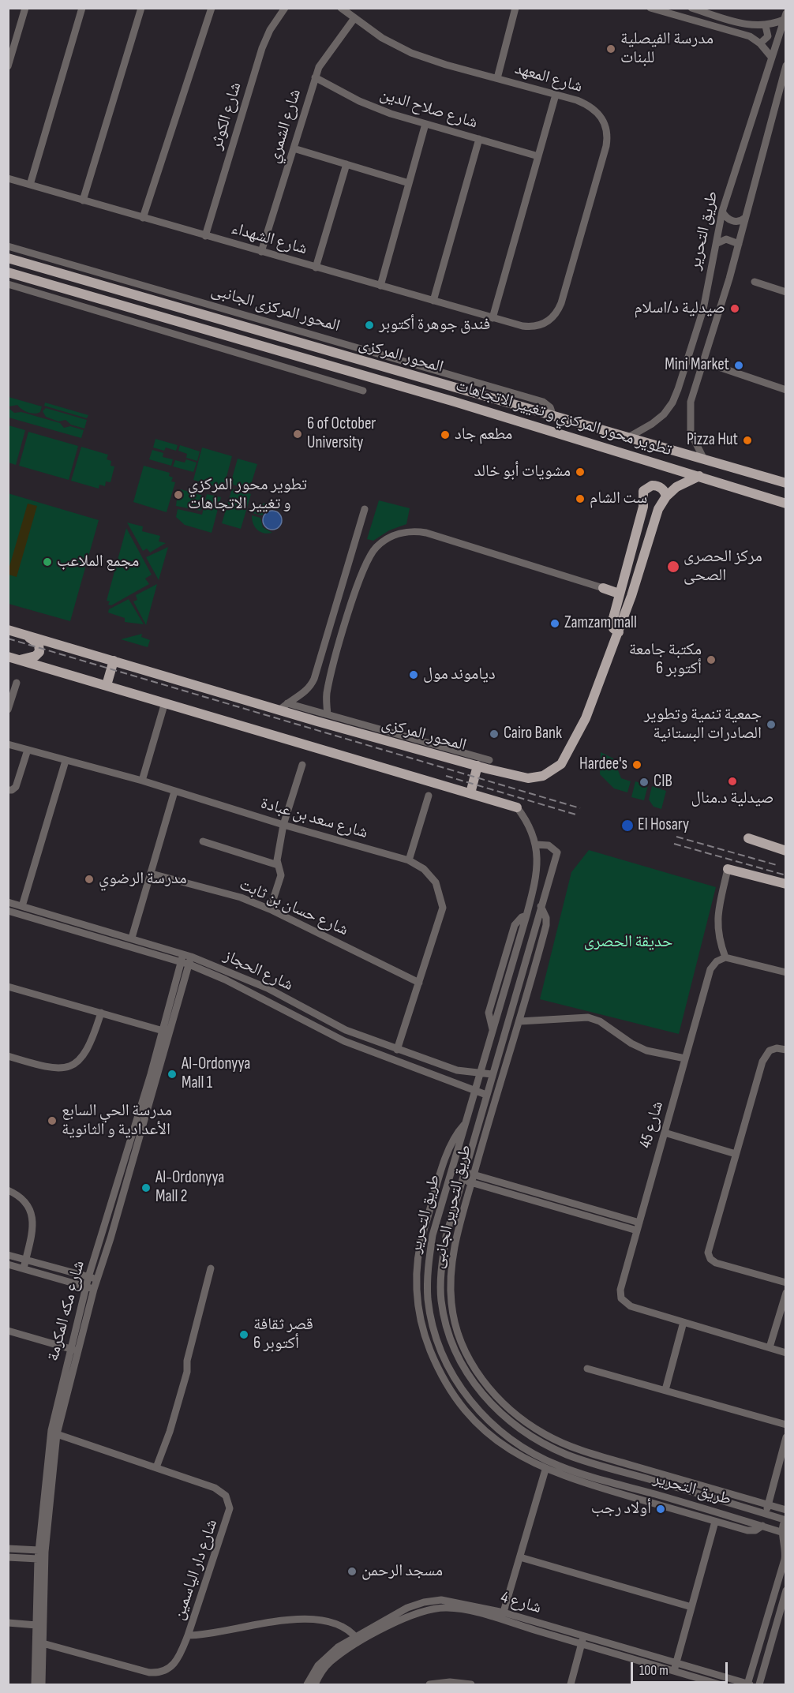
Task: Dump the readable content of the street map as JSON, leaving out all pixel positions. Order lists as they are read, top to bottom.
{
  "streets": {
    "main road": ["المحور المركزى", "تطوير محور المركزي و تغيير الاتجاهات"],
    "street": [
      "شارع المعهد",
      "شارع صلاح الدين",
      "شارع الكوثر",
      "شارع الشمري",
      "طريق التحرير",
      "شارع الشهداء",
      "المحور المركزى الجانبى",
      "شارع سعد بن عبادة",
      "شارع حسان بن ثابت",
      "شارع الحجاز",
      "شارع 45",
      "طريق التحرير الجانبى",
      "شارع مكه المكرمة",
      "شارع دار الياسمين",
      "شارع 4"
    ]
  },
  "crossings": [
    ["شارع المعهد", "شارع الشمري"],
    ["شارع المعهد", "شارع الشهداء"],
    ["شارع صلاح الدين", "شارع الشمري"],
    ["شارع الكوثر", "شارع الشهداء"],
    ["شارع الشمري", "شارع الشهداء"],
    ["طريق التحرير", "المحور المركزى"],
    ["طريق التحرير", "شارع الحجاز"],
    ["طريق التحرير", "طريق التحرير الجانبى"],
    ["المحور المركزى الجانبى", "المحور المركزى"],
    ["شارع سعد بن عبادة", "شارع حسان بن ثابت"],
    ["شارع سعد بن عبادة", "شارع الحجاز"],
    ["شارع الحجاز", "شارع مكه المكرمة"],
    ["شارع مكه المكرمة", "شارع دار الياسمين"]
  ],
  "parks": ["حديقة الحصرى"],
  "places": [
    "مدرسة الفيصلية للبنات",
    "صيدلية د/اسلام",
    "فندق جوهرة أكتوبر",
    "Mini Market",
    "6 of October University",
    "مطعم جاد",
    "Pizza Hut",
    "مشويات أبو خالد",
    "تطوير محور المركزي و تغيير الاتجاهات",
    "ست الشام",
    "مجمع الملاعب",
    "مركز الحصرى الصحى",
    "Zamzam mall",
    "مكتبة جامعة 6 أكتوبر",
    "دياموند مول",
    "جمعية تنمية وتطوير الصادرات البستانية",
    "Cairo Bank",
    "Hardee's",
    "صيدلية د.منال",
    "CIB",
    "El Hosary",
    "مدرسة الرضوي",
    "Al-Ordonyya Mall 1",
    "مدرسة الحي السابع الأعدادية و الثانوية",
    "Al-Ordonyya Mall 2",
    "قصر ثقافة 6 أكتوبر",
    "أولاد رجب",
    "مسجد الرحمن"
  ],
  "scale_bar": "100 m"
}
